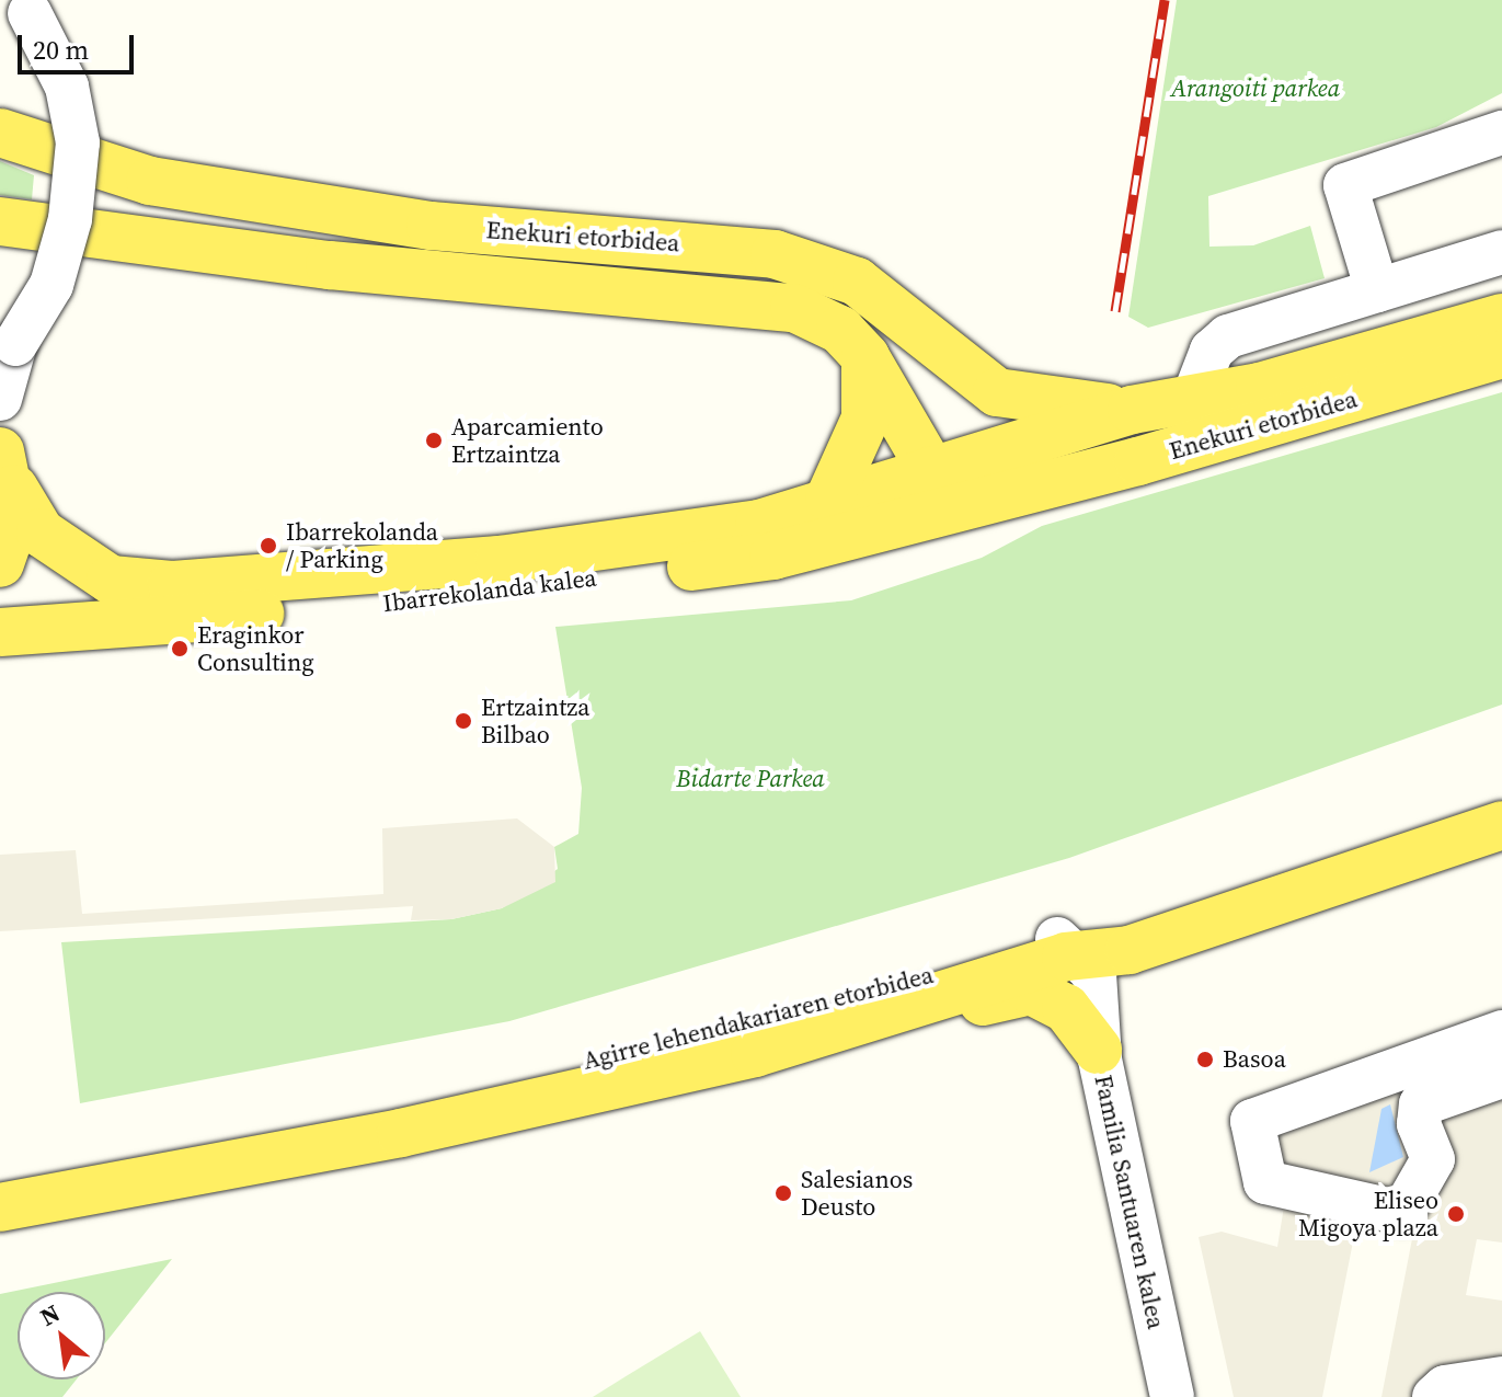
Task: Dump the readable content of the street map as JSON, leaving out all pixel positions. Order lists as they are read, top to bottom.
{
  "streets": {
    "main road": ["Enekuri etorbidea", "Ibarrekolanda kalea", "Agirre lehendakariaren etorbidea"],
    "street": ["Familia Santuaren kalea"]
  },
  "crossings": [
    ["Enekuri etorbidea", "Ibarrekolanda kalea"],
    ["Agirre lehendakariaren etorbidea", "Familia Santuaren kalea"]
  ],
  "parks": ["Arangoiti parkea", "Bidarte Parkea"],
  "places": [
    "Aparcamiento Ertzaintza",
    "Ibarrekolanda / Parking",
    "Eraginkor Consulting",
    "Ertzaintza Bilbao",
    "Basoa",
    "Salesianos Deusto",
    "Eliseo Migoya plaza"
  ],
  "scale_bar": "20 m",
  "north": "top left"
}
